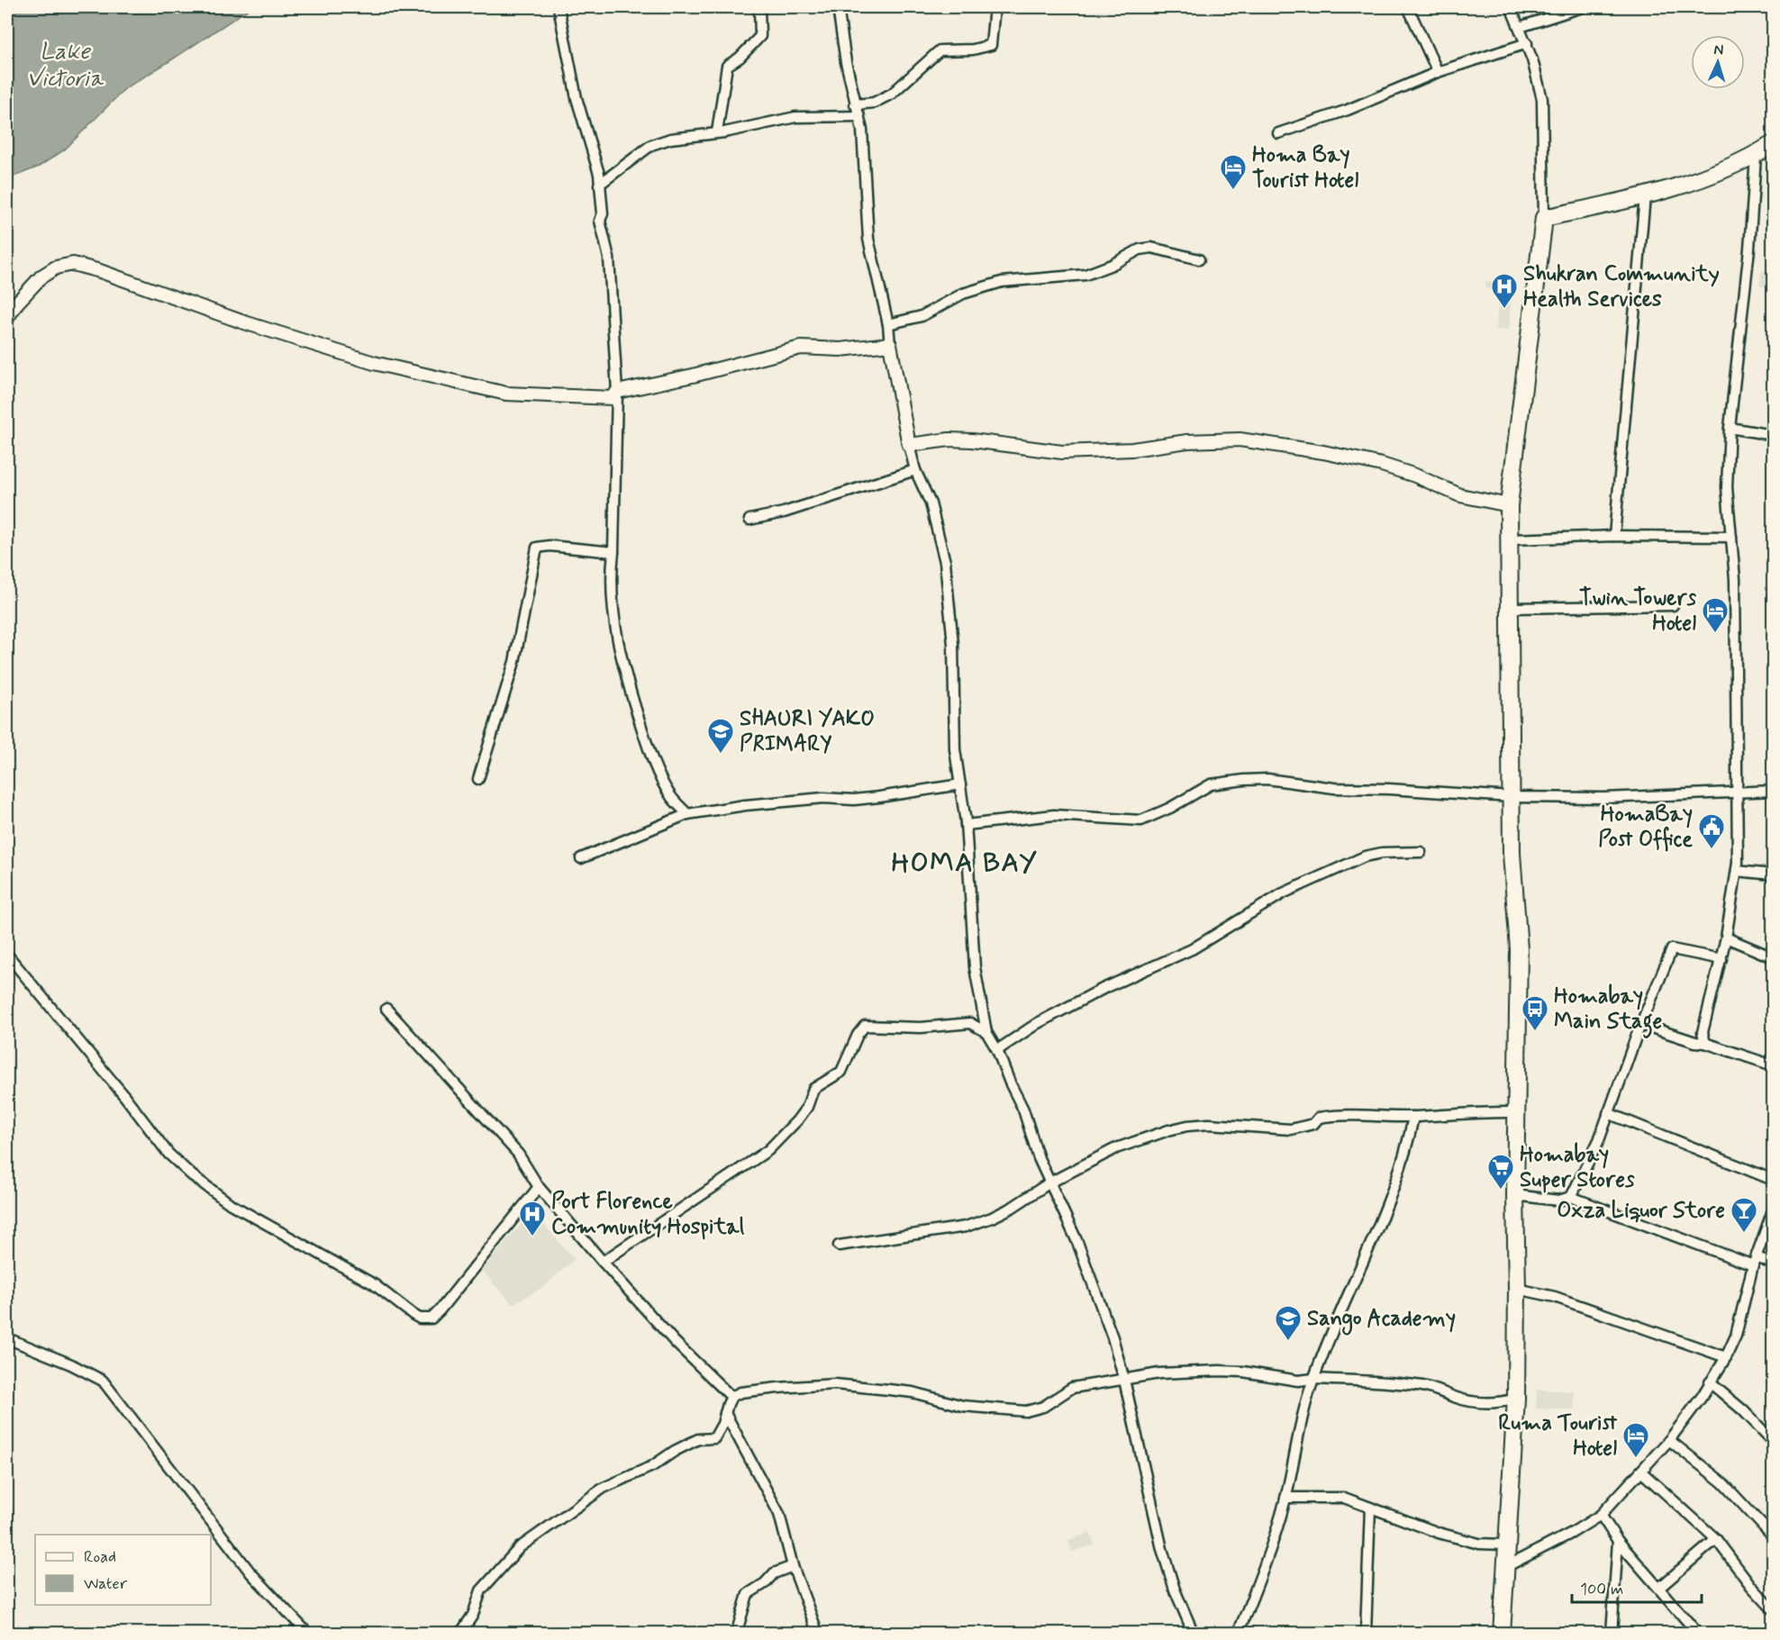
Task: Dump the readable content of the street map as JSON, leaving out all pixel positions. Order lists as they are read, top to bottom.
{
  "districts": ["HOMA BAY"],
  "water": ["Lake Victoria"],
  "places": {
    "hotel": ["Homa Bay Tourist Hotel", "Twin Towers Hotel", "Ruma Tourist Hotel"],
    "hospital": ["Shukran Community Health Services", "Port Florence Community Hospital"],
    "school or university": ["SHAURI YAKO PRIMARY", "Sango Academy"],
    "public building": ["HomaBay Post Office"],
    "bus stop": ["Homabay Main Stage"],
    "supermarket": ["Homabay Super Stores"],
    "bar": ["Oxza Liquor Store"]
  },
  "legend": ["Road", "Water"],
  "scale_bar": "100 m",
  "north": "top"
}
